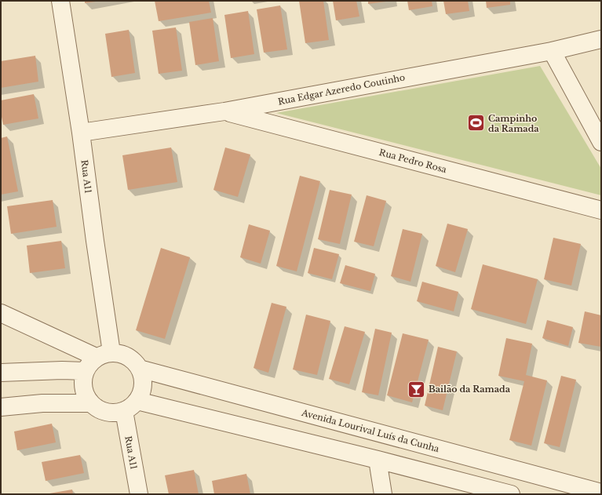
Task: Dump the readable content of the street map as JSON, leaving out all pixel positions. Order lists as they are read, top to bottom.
{
  "streets": {
    "street": [
      "Rua Edgar Azeredo Coutinho",
      "Rua Pedro Rosa",
      "Rua A11",
      "Avenida Lourival Luís da Cunha"
    ]
  },
  "crossings": [
    ["Rua Edgar Azeredo Coutinho", "Rua Pedro Rosa"],
    ["Rua Edgar Azeredo Coutinho", "Rua A11"],
    ["Rua A11", "Avenida Lourival Luís da Cunha"]
  ],
  "places": {
    "sports": ["Campinho da Ramada"],
    "bar": ["Bailão da Ramada"]
  }
}
